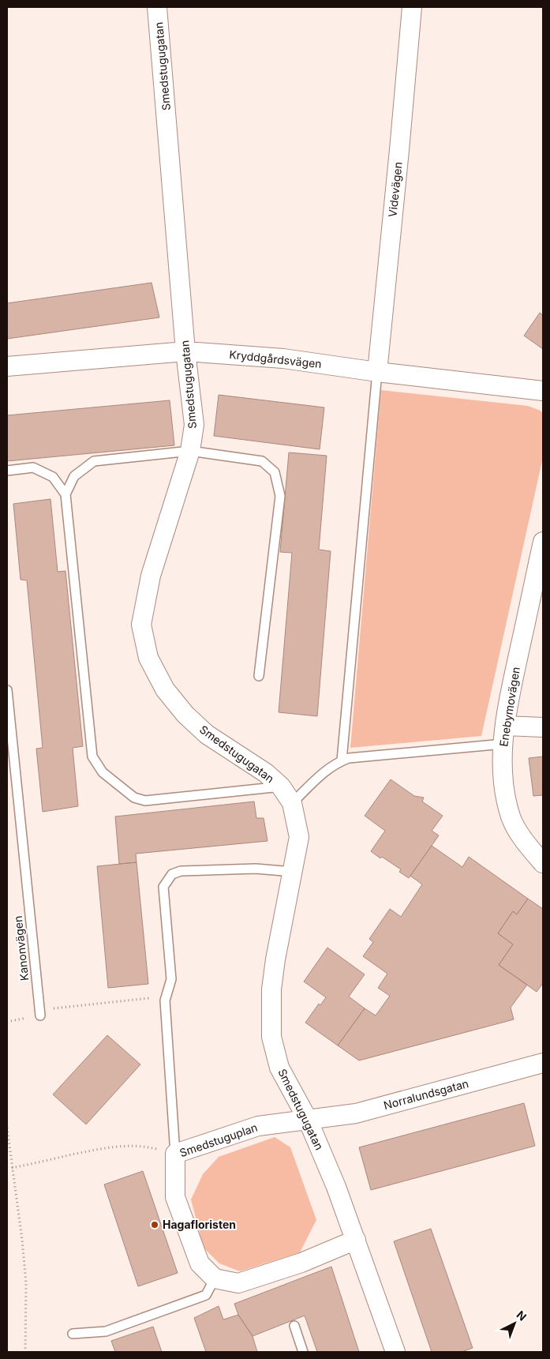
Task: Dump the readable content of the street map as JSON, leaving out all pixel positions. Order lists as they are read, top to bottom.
{
  "streets": {
    "street": [
      "Smedstugugatan",
      "Videvägen",
      "Kryddgårdsvägen",
      "Enebymovägen",
      "Norralundsgatan",
      "Smedstuguplan"
    ],
    "lane": ["Kanonvägen"]
  },
  "crossings": [
    ["Smedstugugatan", "Kryddgårdsvägen"],
    ["Smedstugugatan", "Norralundsgatan"],
    ["Smedstugugatan", "Smedstuguplan"],
    ["Videvägen", "Kryddgårdsvägen"],
    ["Norralundsgatan", "Smedstuguplan"]
  ],
  "places": ["Hagafloristen"],
  "north": "top right"
}
